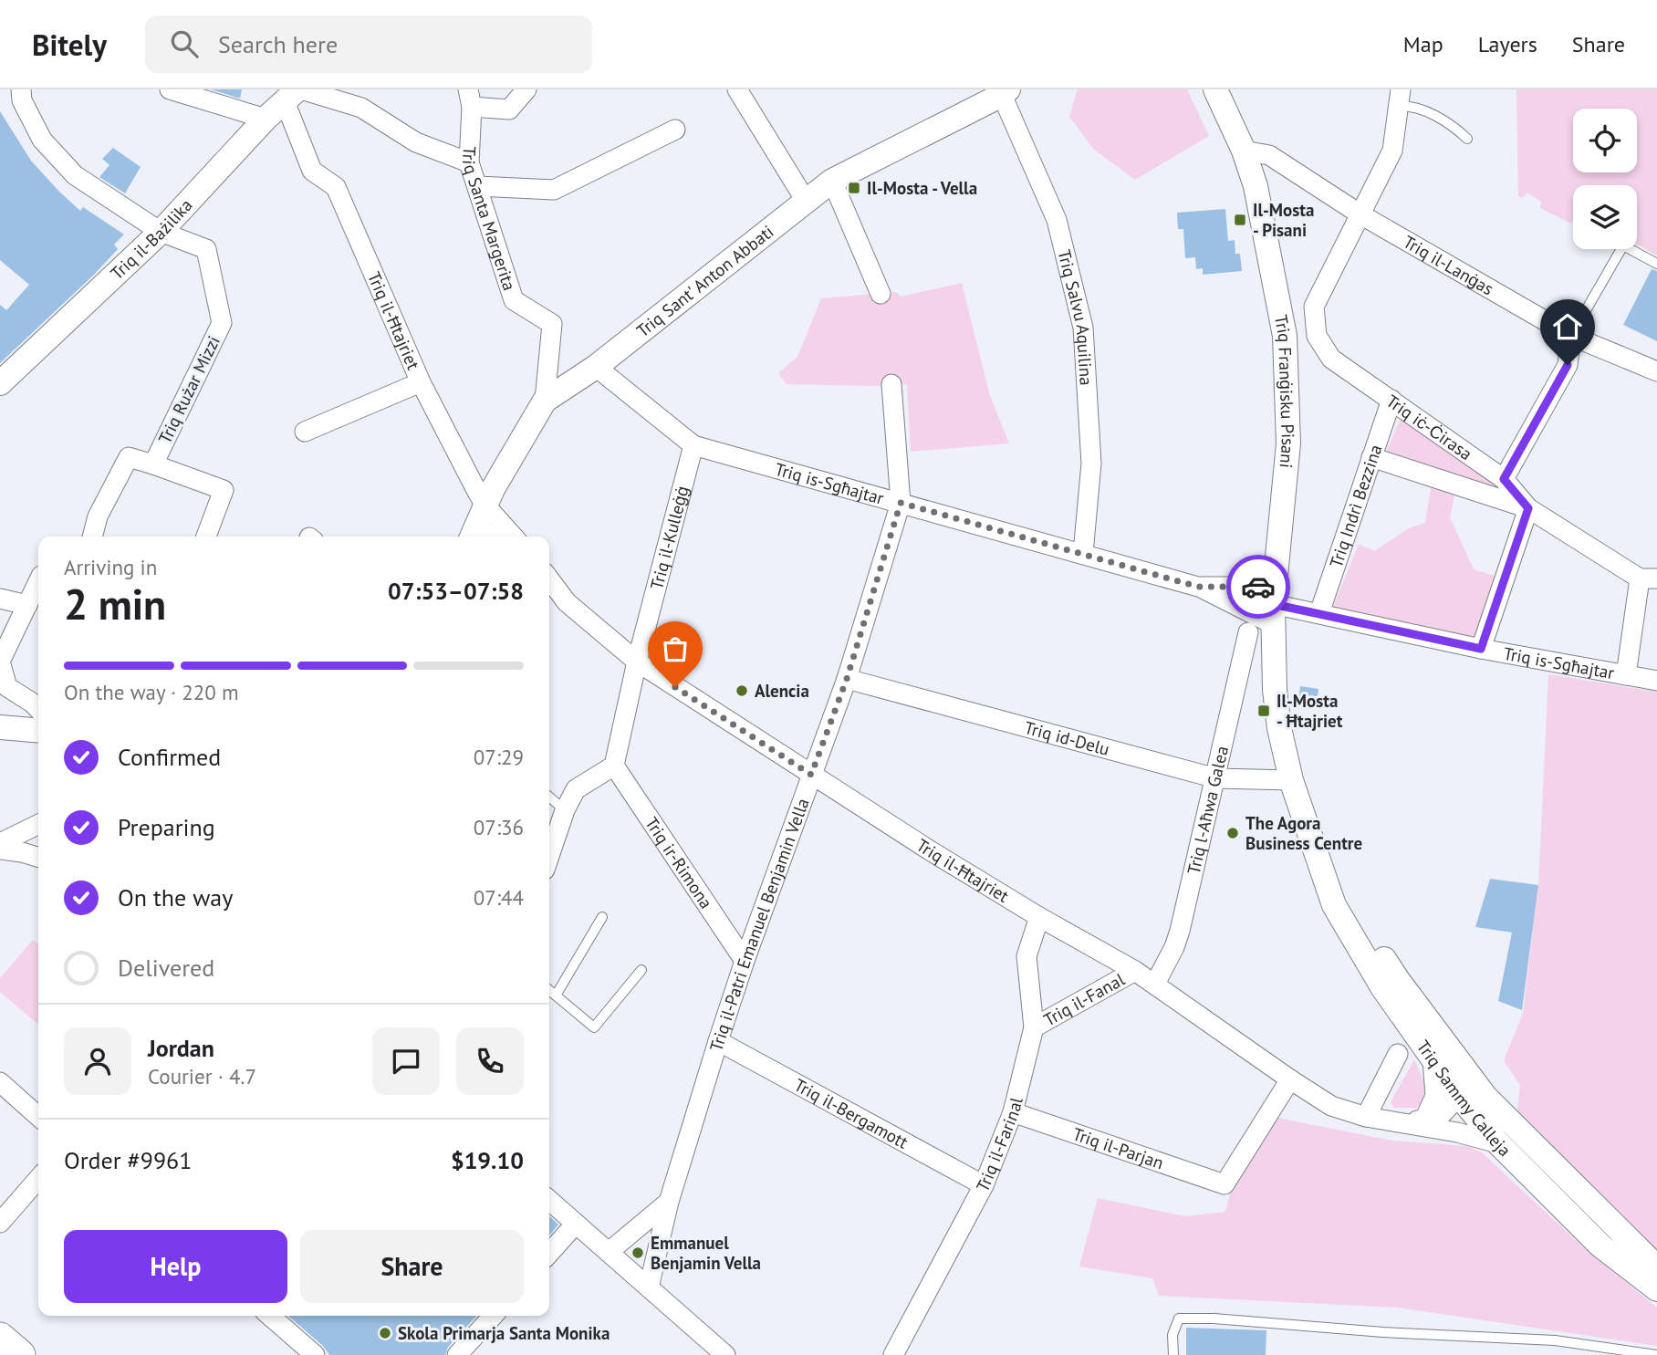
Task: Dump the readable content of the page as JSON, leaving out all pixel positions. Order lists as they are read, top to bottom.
{
  "streets": {
    "street": [
      "Triq Santa Margerita",
      "Triq il-Bażilika",
      "Triq il-Lanġas",
      "Triq Sant' Anton Abbati",
      "Triq Salvu Aquilina",
      "Triq il-Ħtajriet",
      "Triq Rużar Mizzi",
      "Triq Franġisku Pisani",
      "Triq iċ-Ċirasa",
      "Triq is-Sgħajtar",
      "Triq Indrì Bezzina",
      "Triq il-Kulleġġ",
      "Triq id-Delu",
      "Triq l-Aħwa Galea",
      "Triq ir-Rimona",
      "Triq il-Patri Emanuel Benjamin Vella",
      "Triq il-Fanal",
      "Triq Sammy Calleja",
      "Triq il-Bergamott",
      "Triq il-Farinal",
      "Triq il-Parjan"
    ]
  },
  "crossings": [
    ["Triq Santa Margerita", "Triq Sant' Anton Abbati"],
    ["Triq il-Bażilika", "Triq il-Ħtajriet"],
    ["Triq il-Bażilika", "Triq Rużar Mizzi"],
    ["Triq il-Lanġas", "Triq Franġisku Pisani"],
    ["Triq il-Lanġas", "Triq iċ-Ċirasa"],
    ["Triq Sant' Anton Abbati", "Triq Salvu Aquilina"],
    ["Triq Sant' Anton Abbati", "Triq il-Ħtajriet"],
    ["Triq Sant' Anton Abbati", "Triq is-Sgħajtar"],
    ["Triq Salvu Aquilina", "Triq is-Sgħajtar"],
    ["Triq il-Ħtajriet", "Triq il-Kulleġġ"],
    ["Triq il-Ħtajriet", "Triq l-Aħwa Galea"],
    ["Triq il-Ħtajriet", "Triq il-Patri Emanuel Benjamin Vella"],
    ["Triq il-Ħtajriet", "Triq il-Fanal"],
    ["Triq il-Ħtajriet", "Triq Sammy Calleja"],
    ["Triq il-Ħtajriet", "Triq il-Farinal"],
    ["Triq il-Ħtajriet", "Triq il-Parjan"],
    ["Triq Franġisku Pisani", "Triq is-Sgħajtar"],
    ["Triq Franġisku Pisani", "Triq id-Delu"],
    ["Triq Franġisku Pisani", "Triq Sammy Calleja"],
    ["Triq iċ-Ċirasa", "Triq Indrì Bezzina"],
    ["Triq is-Sgħajtar", "Triq Indrì Bezzina"],
    ["Triq is-Sgħajtar", "Triq il-Kulleġġ"],
    ["Triq is-Sgħajtar", "Triq il-Patri Emanuel Benjamin Vella"],
    ["Triq il-Kulleġġ", "Triq ir-Rimona"],
    ["Triq id-Delu", "Triq l-Aħwa Galea"],
    ["Triq id-Delu", "Triq il-Patri Emanuel Benjamin Vella"],
    ["Triq id-Delu", "Triq Sammy Calleja"],
    ["Triq ir-Rimona", "Triq il-Patri Emanuel Benjamin Vella"],
    ["Triq il-Patri Emanuel Benjamin Vella", "Triq il-Bergamott"],
    ["Triq il-Fanal", "Triq il-Farinal"],
    ["Triq il-Bergamott", "Triq il-Farinal"],
    ["Triq il-Farinal", "Triq il-Parjan"]
  ],
  "places": {
    "transit": ["Il-Mosta - Vella", "Il-Mosta - Pisani", "Il-Mosta - Ħtajriet"],
    "other": [
      "Alencia",
      "The Agora Business Centre",
      "Emmanuel Benjamin Vella",
      "Skola Primarja Santa Monika"
    ]
  },
  "page": {
    "header": "Bitely",
    "search": "Search here",
    "nav": ["Map", "Layers", "Share"],
    "heading": ["2 min", "Arriving in", "07:53–07:58"],
    "panel": [
      "Jordan",
      "Courier · 4.7",
      "Order #9961",
      "$19.10"
    ],
    "bar": "On the way · 220 m",
    "list": [
      ["Confirmed", "07:29"],
      ["Preparing", "07:36"],
      ["On the way", "07:44"],
      "Delivered"
    ],
    "buttons": ["Help", "Share"]
  }
}
